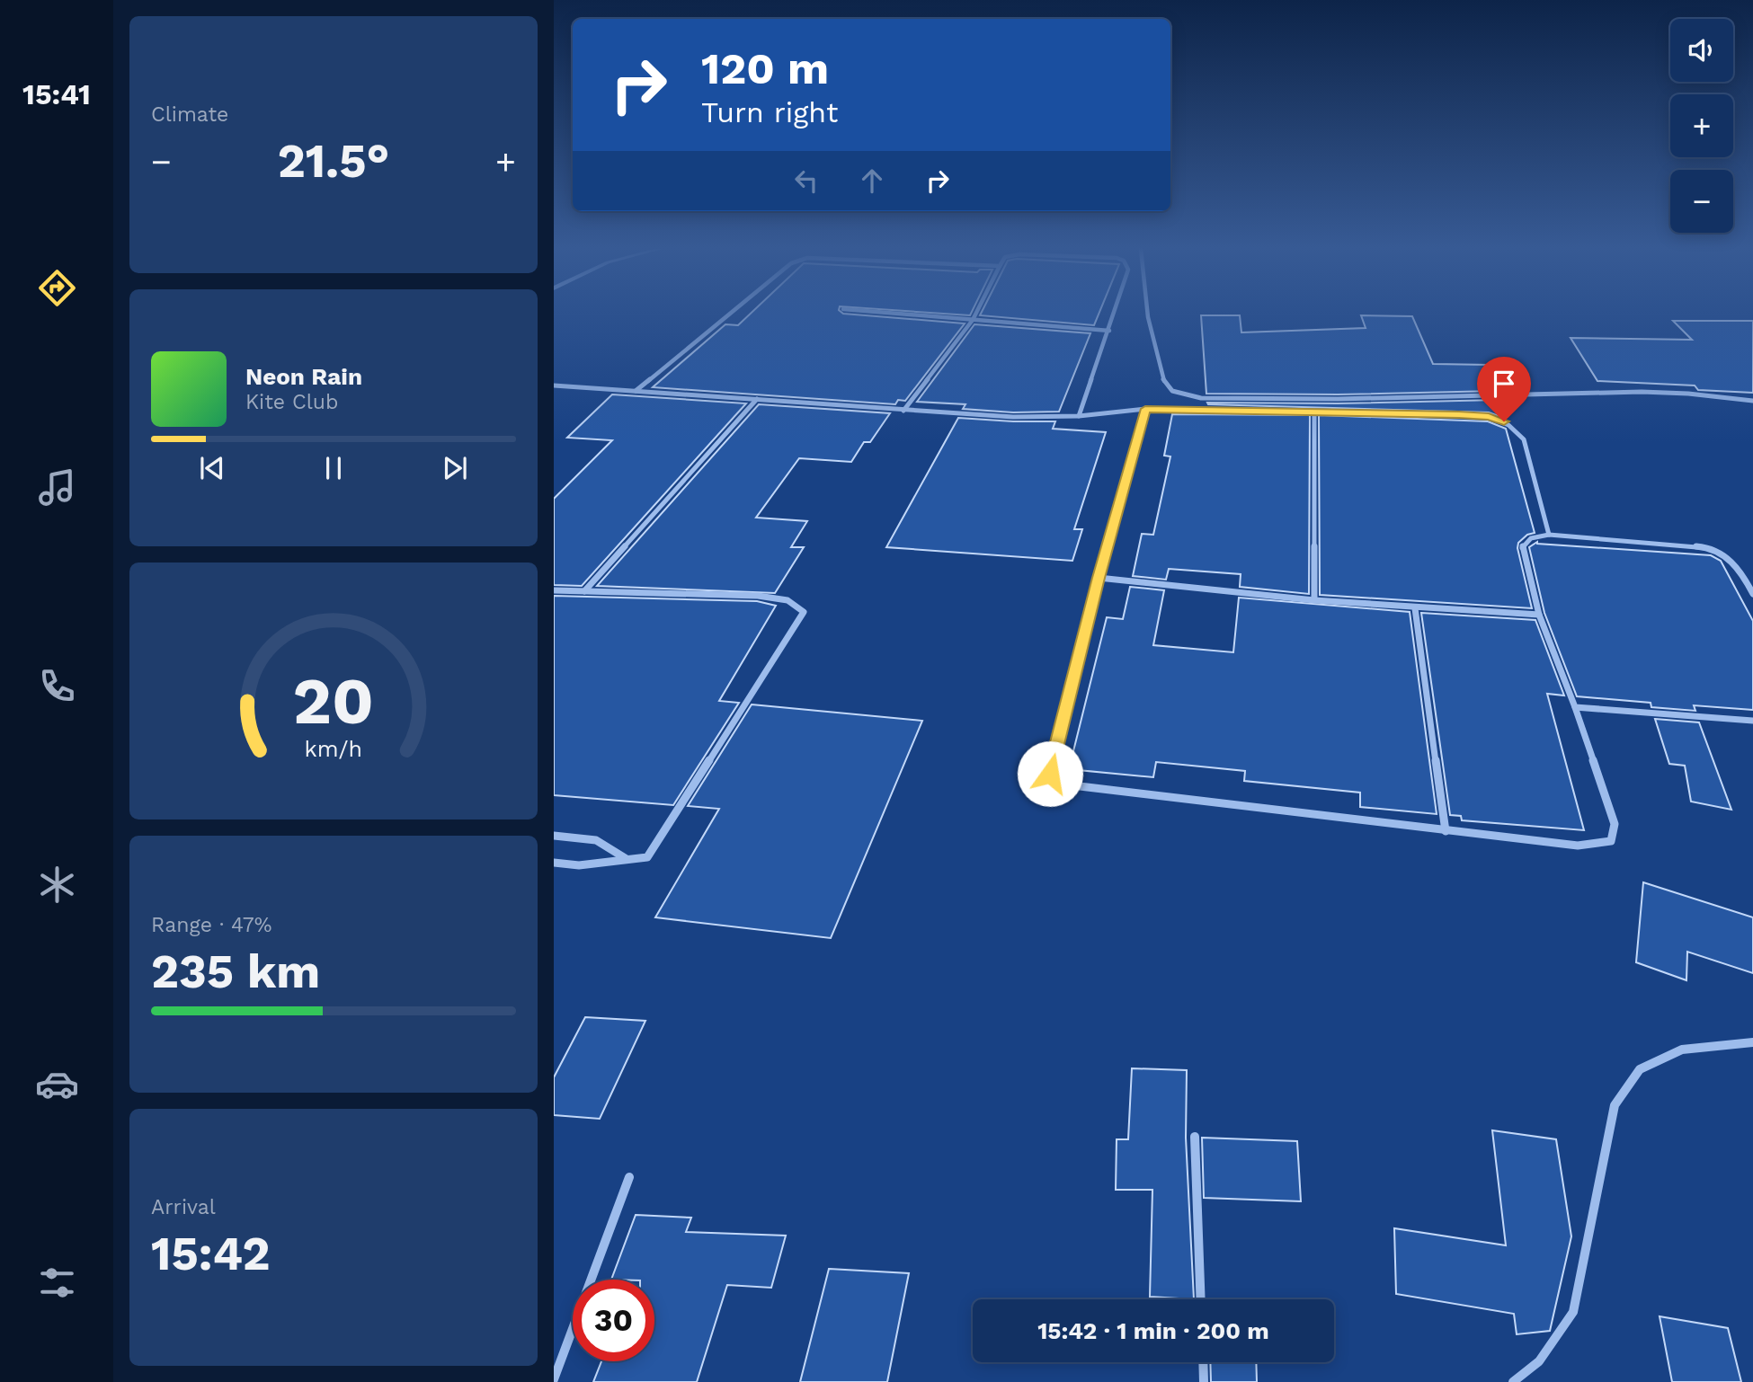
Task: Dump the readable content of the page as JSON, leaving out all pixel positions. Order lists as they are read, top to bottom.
{
  "page": {
    "tabs": "15:41",
    "tile": [
      "Climate",
      ["Range · 47%", "235 km"],
      ["Arrival", "15:42"]
    ],
    "map_buttons": ["+", "−"],
    "turn": ["120 m", "Turn right"],
    "heat": ["−", "21.5°", "+"],
    "song": ["Neon Rain", "Kite Club"],
    "limit": "30",
    "trip": "15:42 · 1 min · 200 m",
    "gauge": ["20", "km/h"]
  }
}
